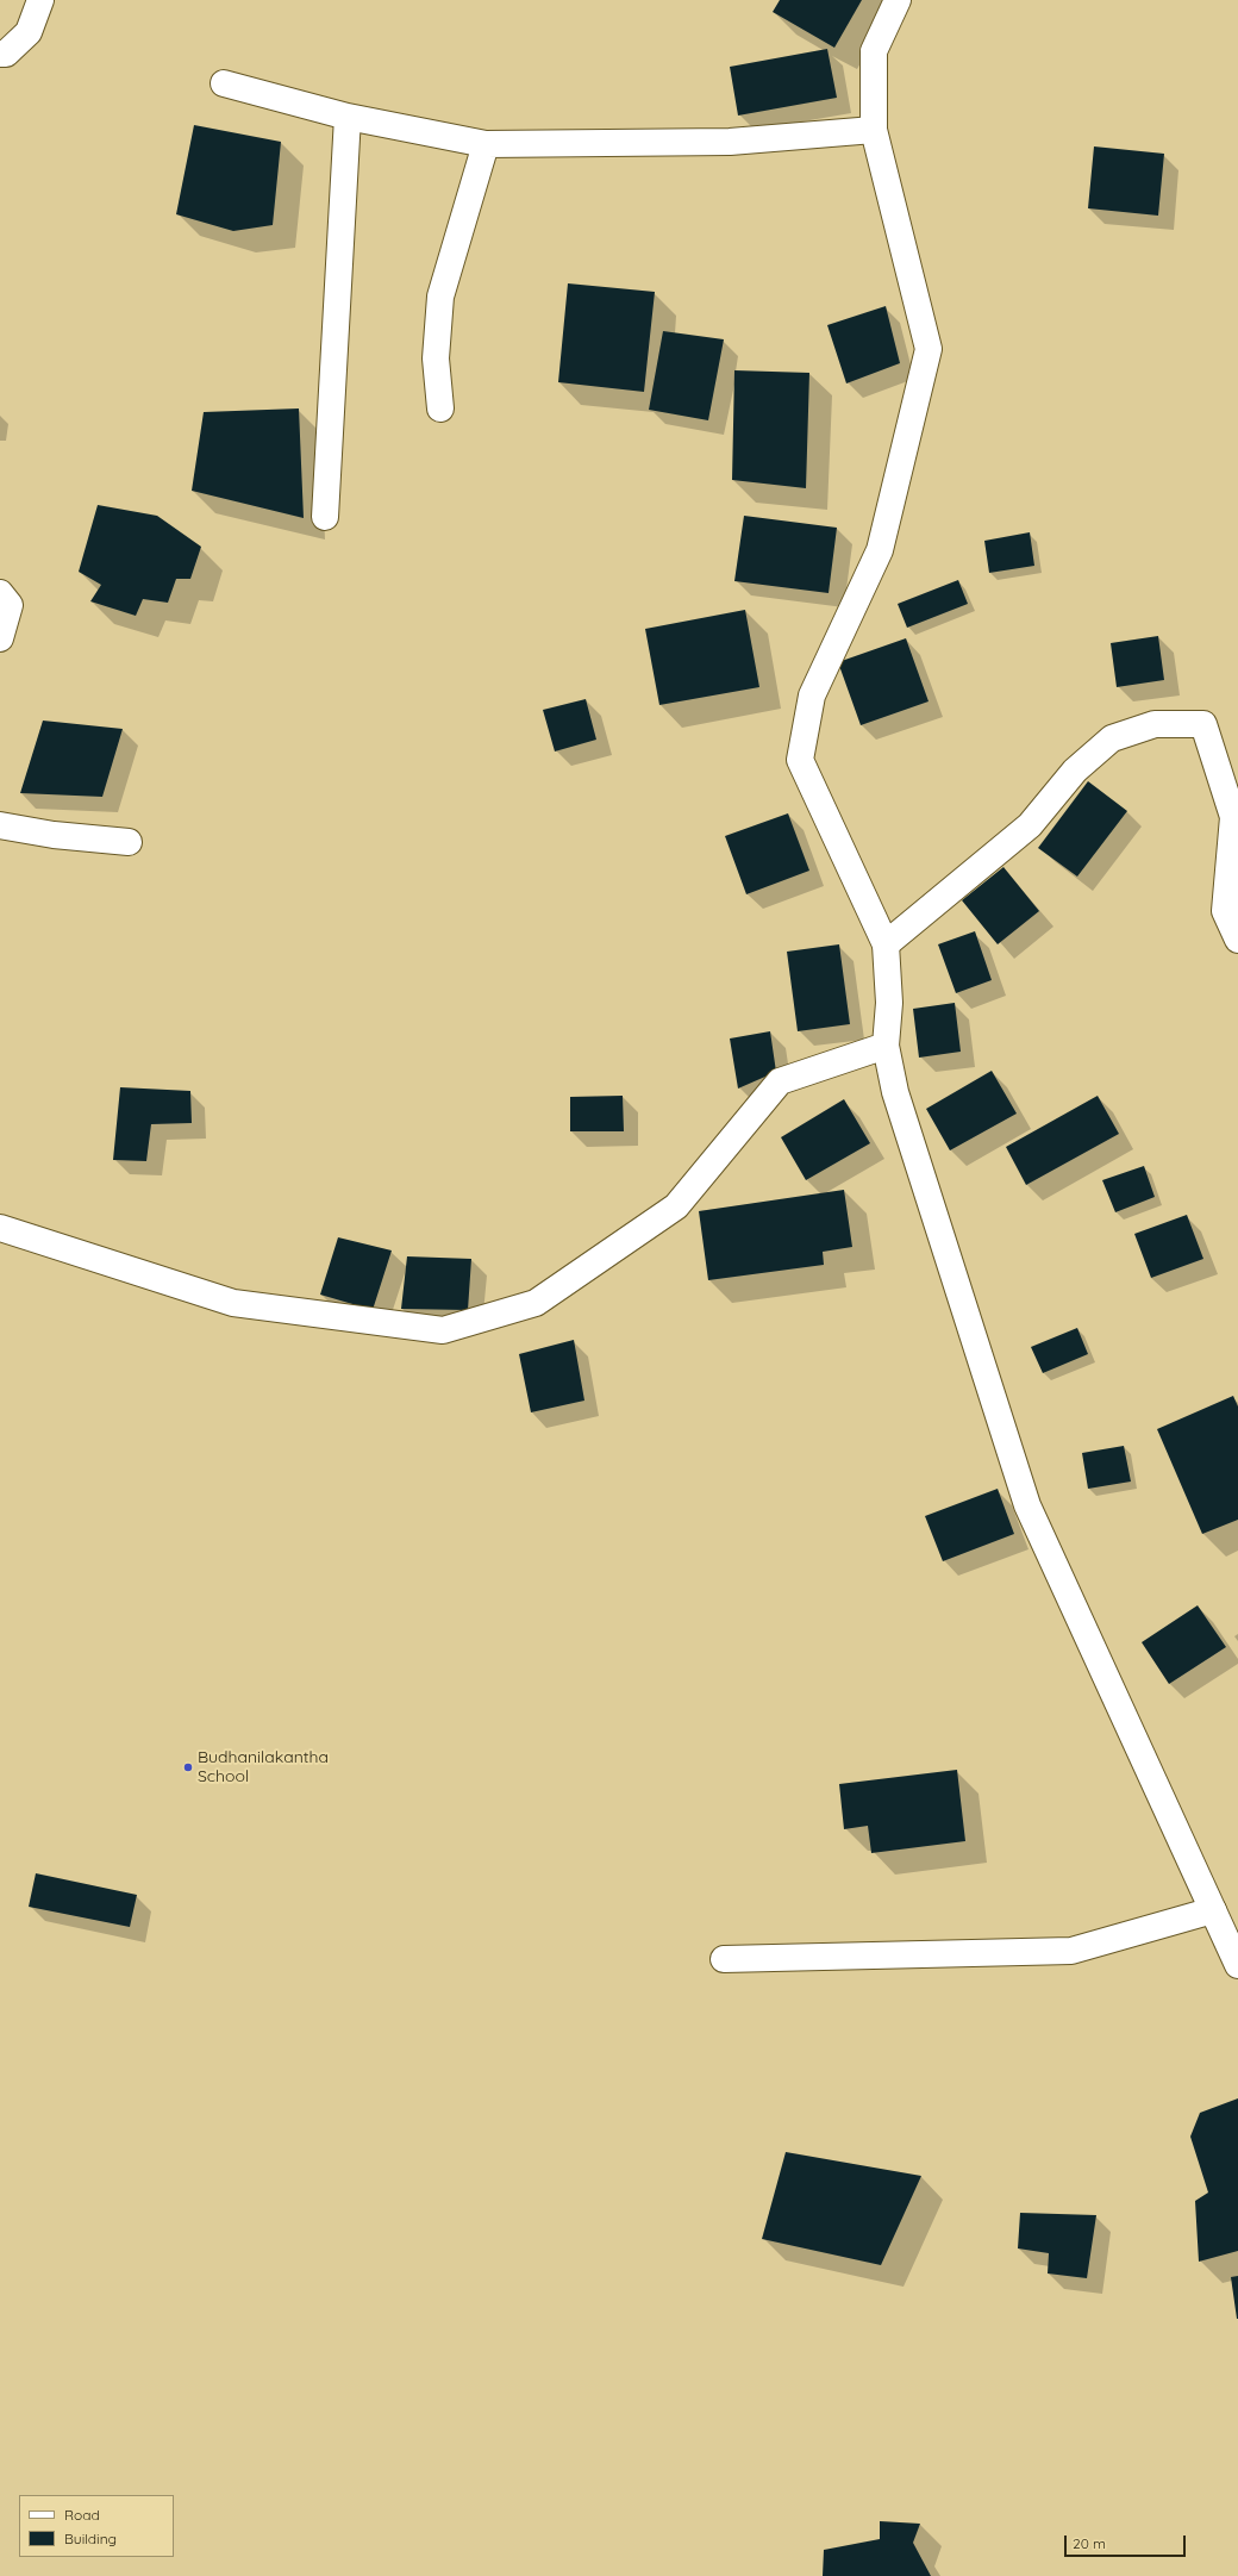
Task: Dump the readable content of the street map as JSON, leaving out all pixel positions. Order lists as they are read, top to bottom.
{
  "places": ["Budhanilakantha School"],
  "legend": ["Road", "Building"],
  "scale_bar": "20 m"
}
